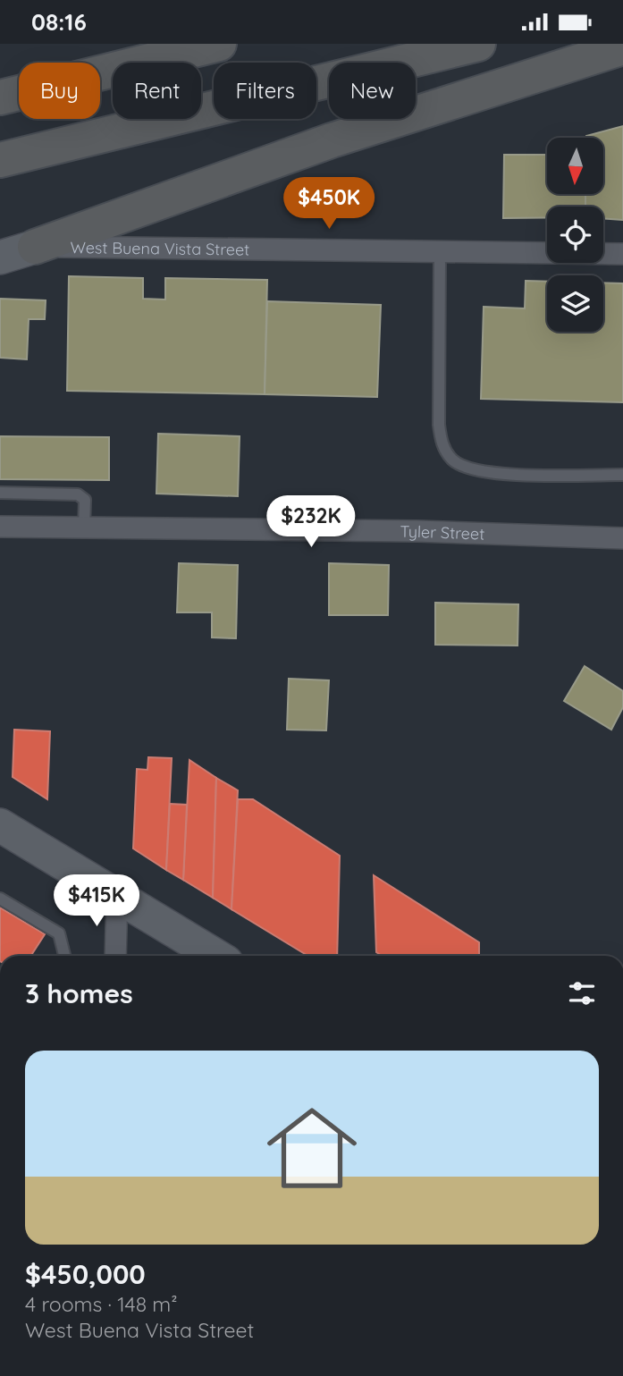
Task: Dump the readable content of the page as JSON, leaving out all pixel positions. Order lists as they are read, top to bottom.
{
  "streets": {
    "street": ["West Buena Vista Street", "Tyler Street"]
  },
  "north": "bottom",
  "page": {
    "status": "08:16",
    "chip": [
      "Buy",
      "Rent",
      "Filters",
      "New"
    ],
    "price": ["$450K", "$232K", "$415K"],
    "heading": "3 homes",
    "list": [
      {
        "name": "$450,000",
        "note": "4 rooms · 148 m² · West Buena Vista Street"
      }
    ]
  }
}
